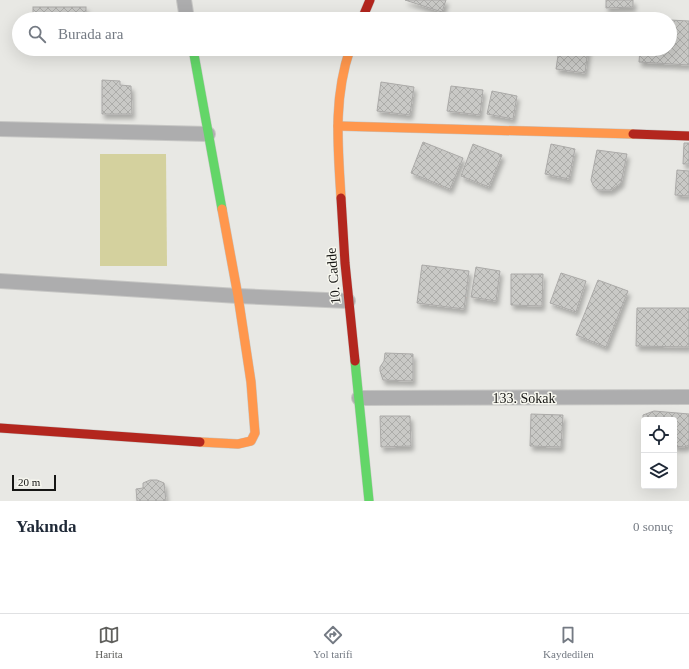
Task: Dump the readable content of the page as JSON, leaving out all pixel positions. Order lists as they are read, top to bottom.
{
  "streets": {
    "street": ["10. Cadde", "133. Sokak"]
  },
  "crossings": [
    ["10. Cadde", "133. Sokak"]
  ],
  "scale_bar": "20 m",
  "page": {
    "search": "Burada ara",
    "scale": "20 m",
    "heading": ["Yakında", "0 sonuç"],
    "nav": ["Harita", "Yol tarifi", "Kaydedilen"]
  }
}
